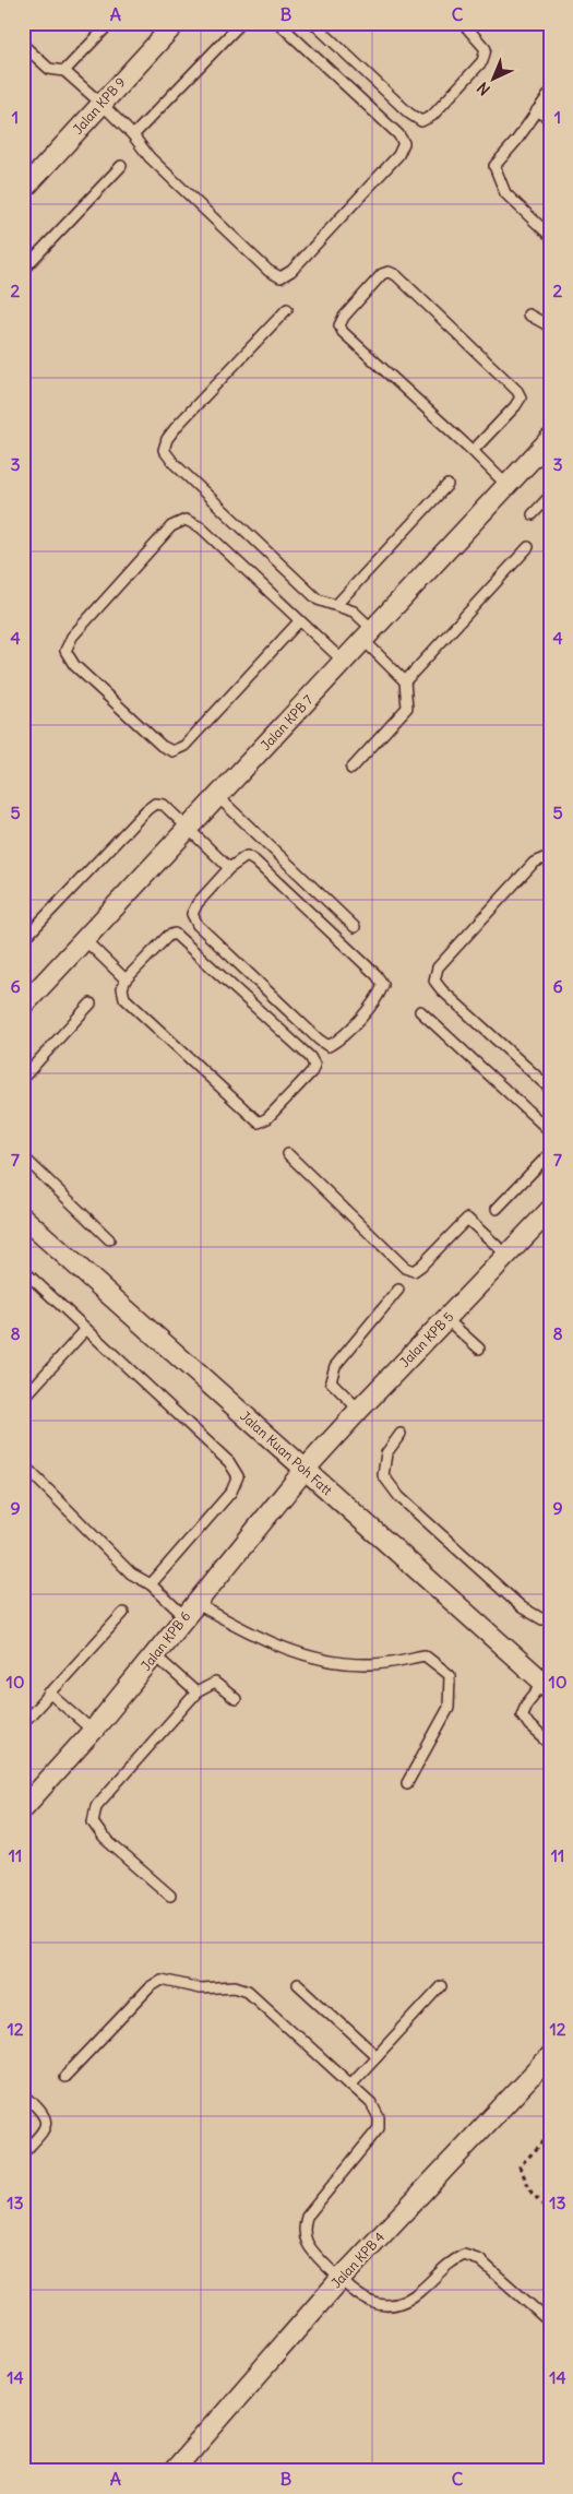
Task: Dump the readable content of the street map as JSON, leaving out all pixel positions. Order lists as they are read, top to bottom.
{
  "streets": {
    "street": [
      "Jalan KPB 9",
      "Jalan KPB 7",
      "Jalan KPB 5",
      "Jalan Kuan Poh Fatt",
      "Jalan KPB 6",
      "Jalan KPB 4"
    ]
  },
  "crossings": [
    ["Jalan KPB 5", "Jalan Kuan Poh Fatt"],
    ["Jalan KPB 5", "Jalan KPB 6"],
    ["Jalan Kuan Poh Fatt", "Jalan KPB 6"]
  ],
  "north": "bottom left",
  "grid": {
    "columns": ["A", "B", "C"],
    "rows": [
      "1",
      "2",
      "3",
      "4",
      "5",
      "6",
      "7",
      "8",
      "9",
      "10",
      "11",
      "12",
      "13",
      "14"
    ]
  }
}
